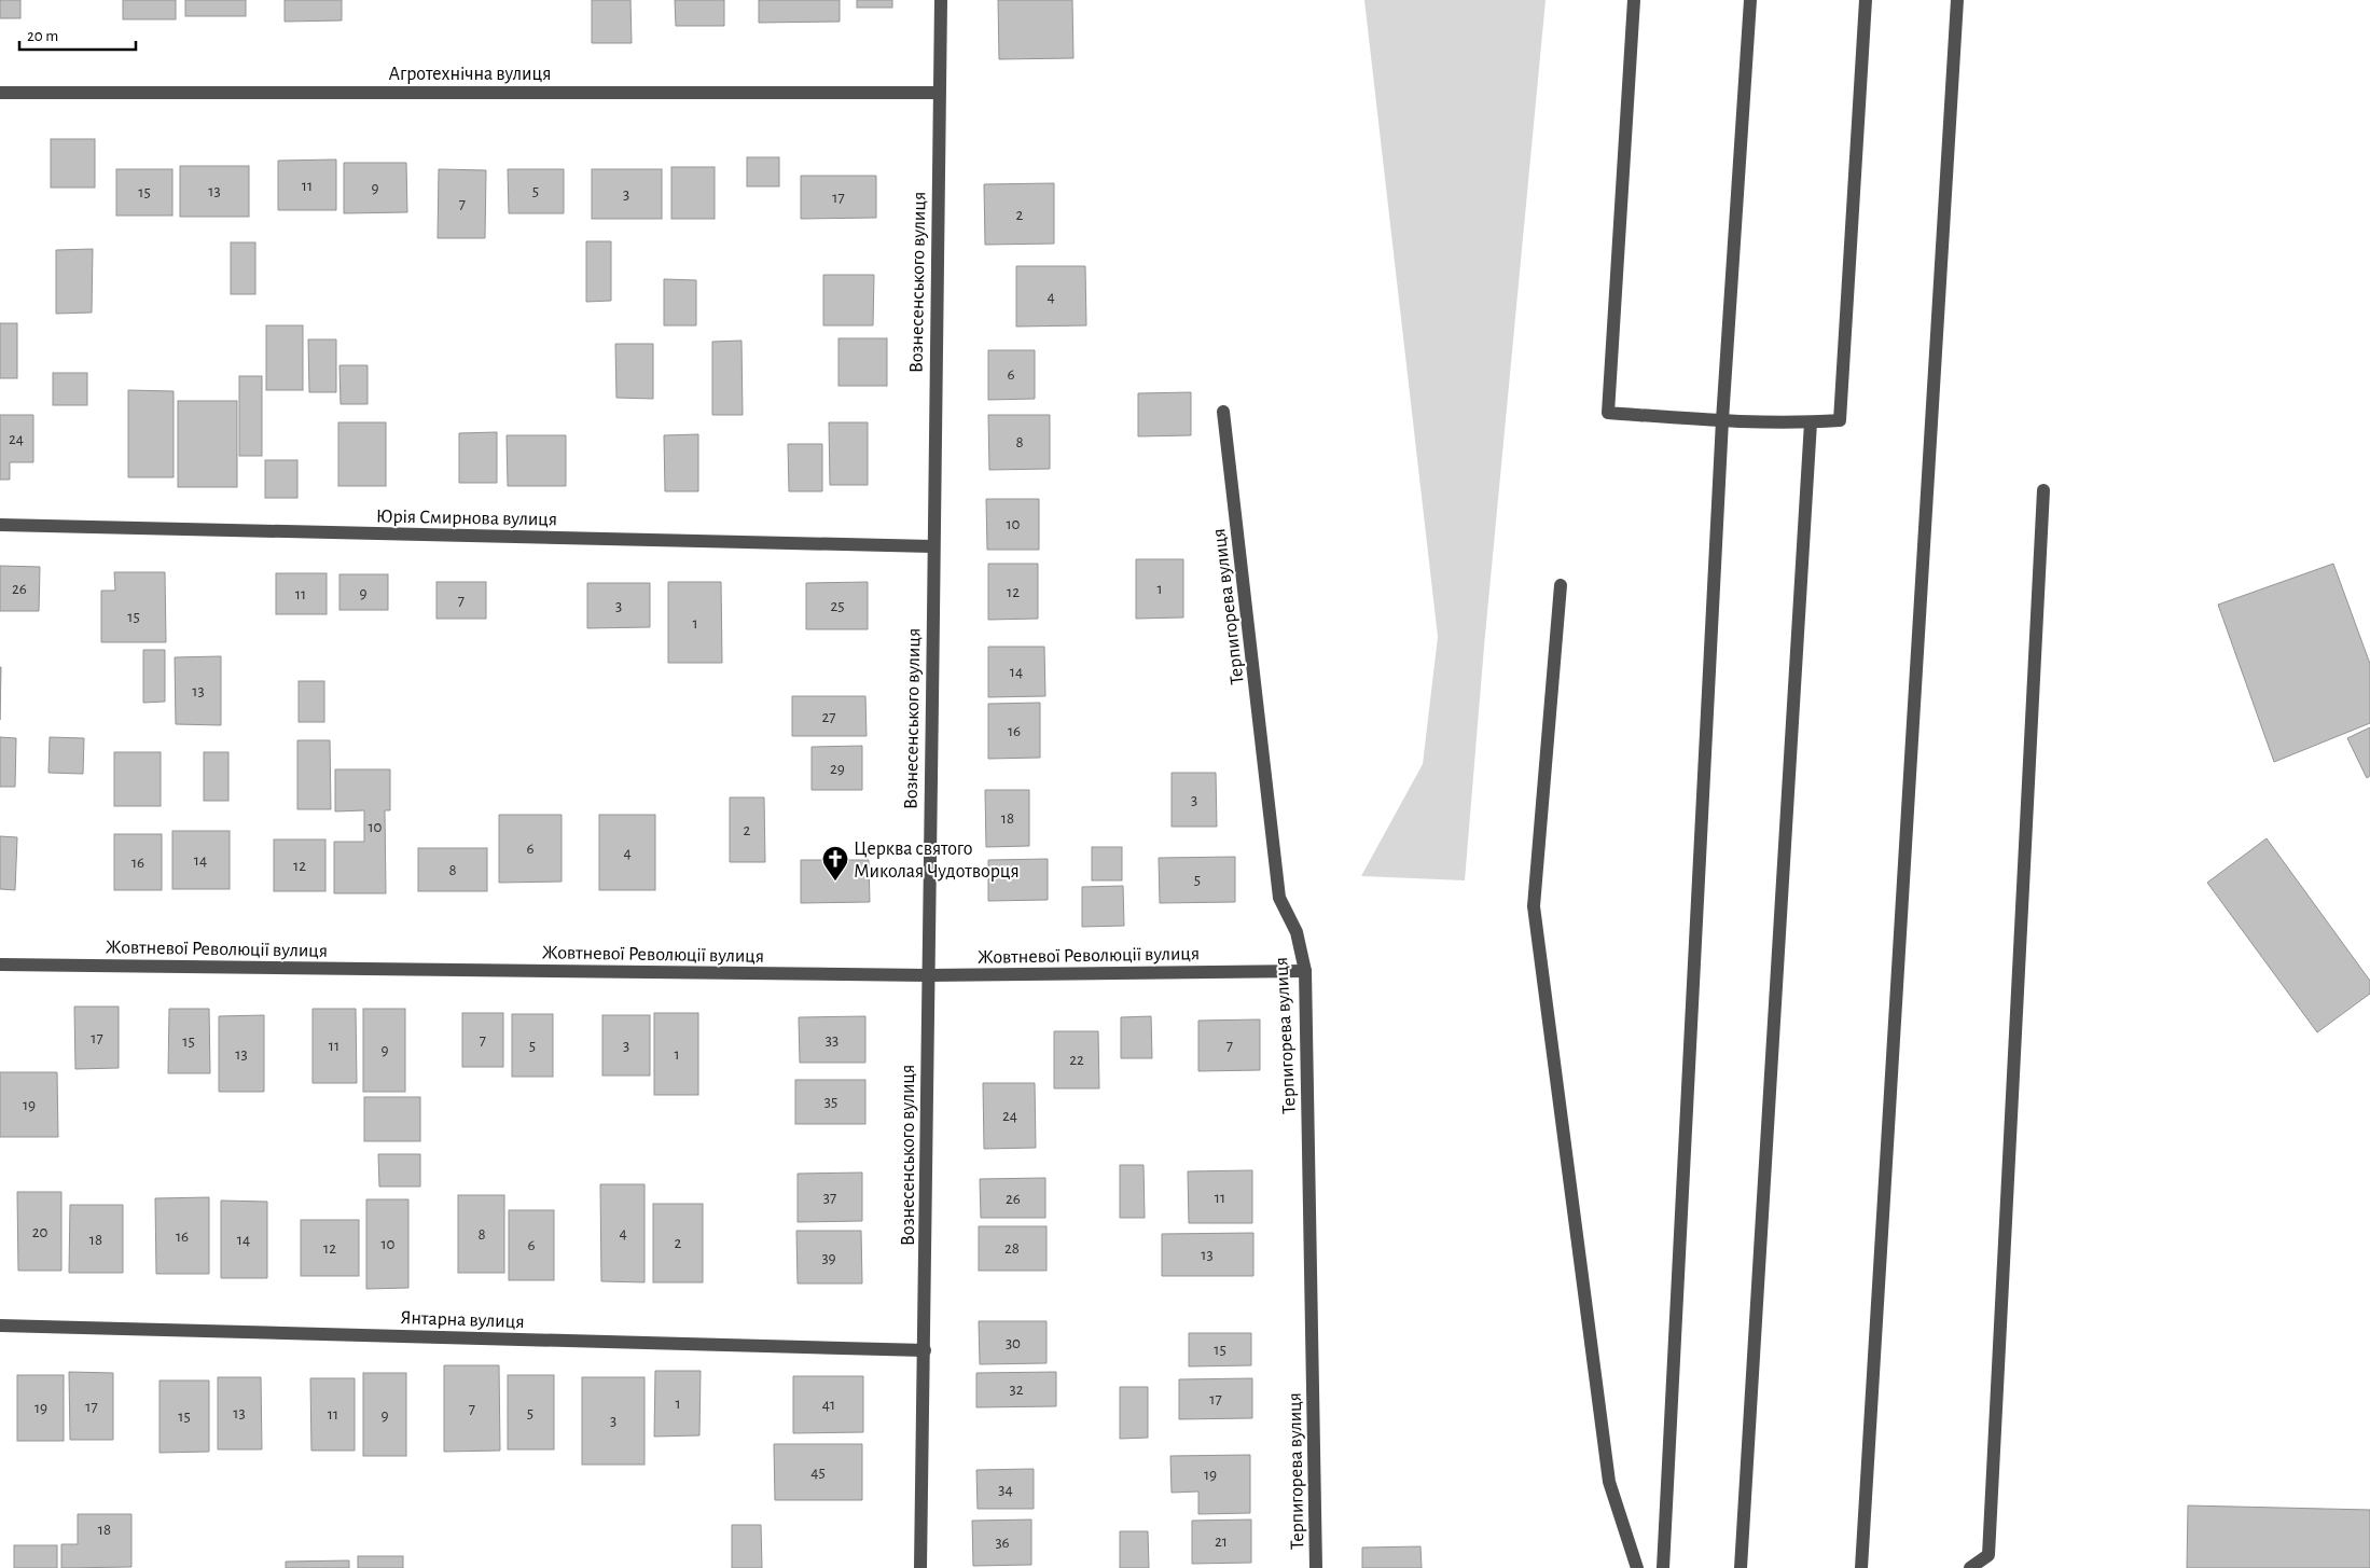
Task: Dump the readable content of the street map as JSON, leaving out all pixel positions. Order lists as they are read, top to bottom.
{
  "streets": {
    "street": [
      "Агротехнічна вулиця",
      "Вознесенського вулиця",
      "Юрія Смирнова вулиця",
      "Терпигорева вулиця",
      "Жовтневої Революції вулиця",
      "Янтарна вулиця"
    ]
  },
  "crossings": [
    ["Агротехнічна вулиця", "Вознесенського вулиця"],
    ["Вознесенського вулиця", "Юрія Смирнова вулиця"],
    ["Вознесенського вулиця", "Жовтневої Революції вулиця"],
    ["Вознесенського вулиця", "Янтарна вулиця"],
    ["Терпигорева вулиця", "Жовтневої Революції вулиця"]
  ],
  "places": {
    "church": ["Церква святого Миколая Чудотворця"]
  },
  "house_numbers": [
    "11",
    "9",
    "13",
    "5",
    "15",
    "3",
    "17",
    "7",
    "2",
    "4",
    "6",
    "24",
    "8",
    "10",
    "26",
    "1",
    "12",
    "9",
    "11",
    "7",
    "3",
    "25",
    "15",
    "1",
    "14",
    "13",
    "27",
    "16",
    "29",
    "3",
    "18",
    "10",
    "2",
    "6",
    "4",
    "14",
    "16",
    "12",
    "8",
    "5",
    "17",
    "7",
    "33",
    "15",
    "11",
    "5",
    "3",
    "7",
    "9",
    "13",
    "1",
    "22",
    "35",
    "19",
    "24",
    "37",
    "11",
    "26",
    "20",
    "4",
    "8",
    "16",
    "18",
    "14",
    "2",
    "10",
    "6",
    "12",
    "28",
    "13",
    "39",
    "30",
    "15",
    "32",
    "17",
    "1",
    "41",
    "17",
    "19",
    "7",
    "13",
    "5",
    "11",
    "9",
    "15",
    "3",
    "45",
    "19",
    "34",
    "18",
    "21",
    "36"
  ],
  "scale_bar": "20 m"
}
